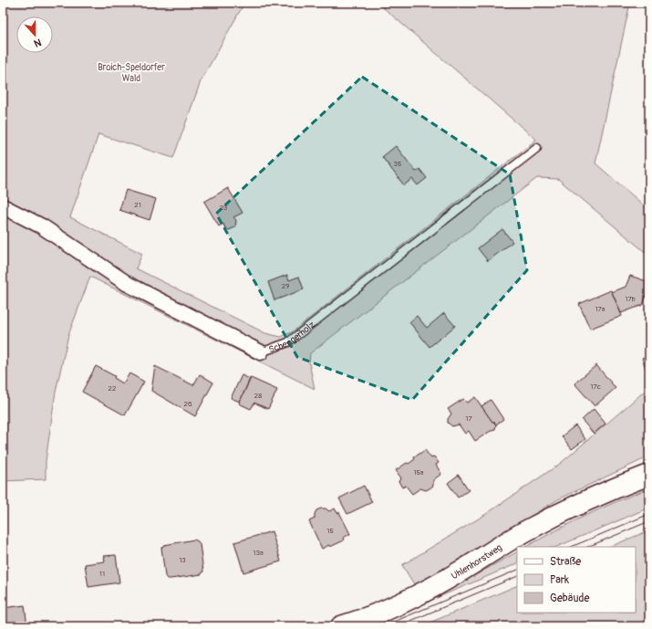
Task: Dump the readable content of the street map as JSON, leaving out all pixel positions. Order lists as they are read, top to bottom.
{
  "streets": {
    "main road": ["Uhlenhorstweg"],
    "street": ["Schengerholz"]
  },
  "parks": ["Broich-Speldorfer Wald"],
  "house_numbers": [
    "35",
    "21",
    "23",
    "29",
    "17b",
    "17a",
    "17c",
    "22",
    "28",
    "26",
    "17",
    "15a",
    "15",
    "13a",
    "13",
    "11"
  ],
  "legend": ["Straße", "Park", "Gebäude"],
  "north": "bottom"
}
